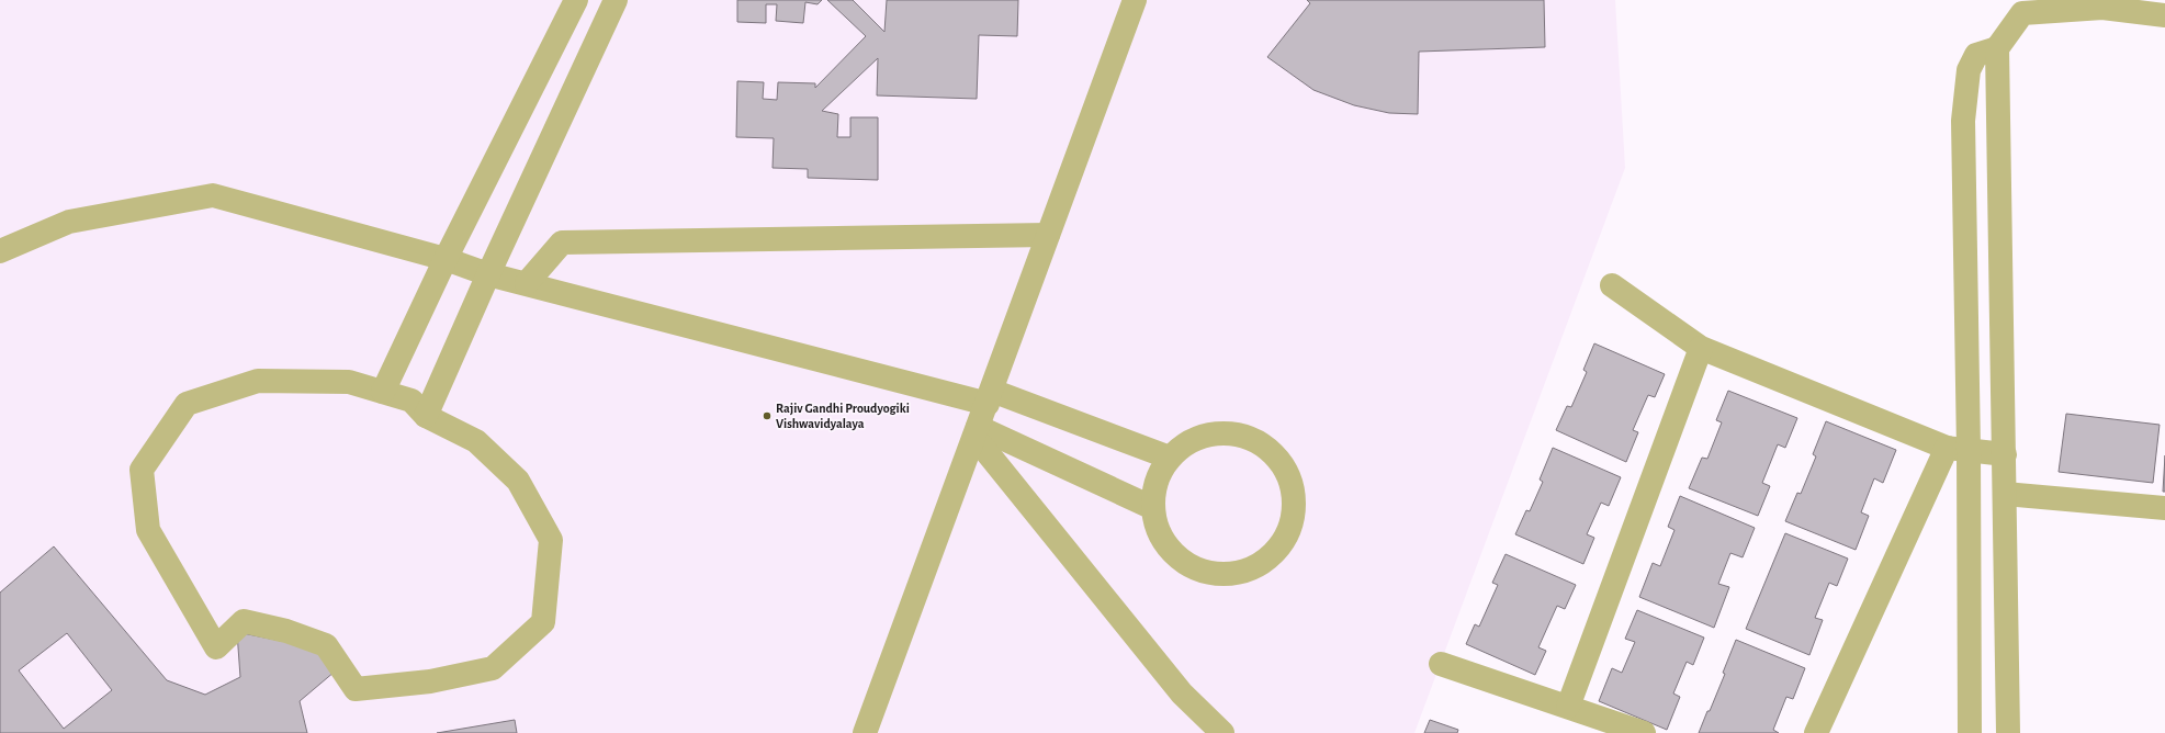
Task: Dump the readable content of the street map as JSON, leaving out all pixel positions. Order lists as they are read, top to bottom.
{
  "places": ["Rajiv Gandhi Proudyogiki Vishwavidyalaya"]
}
